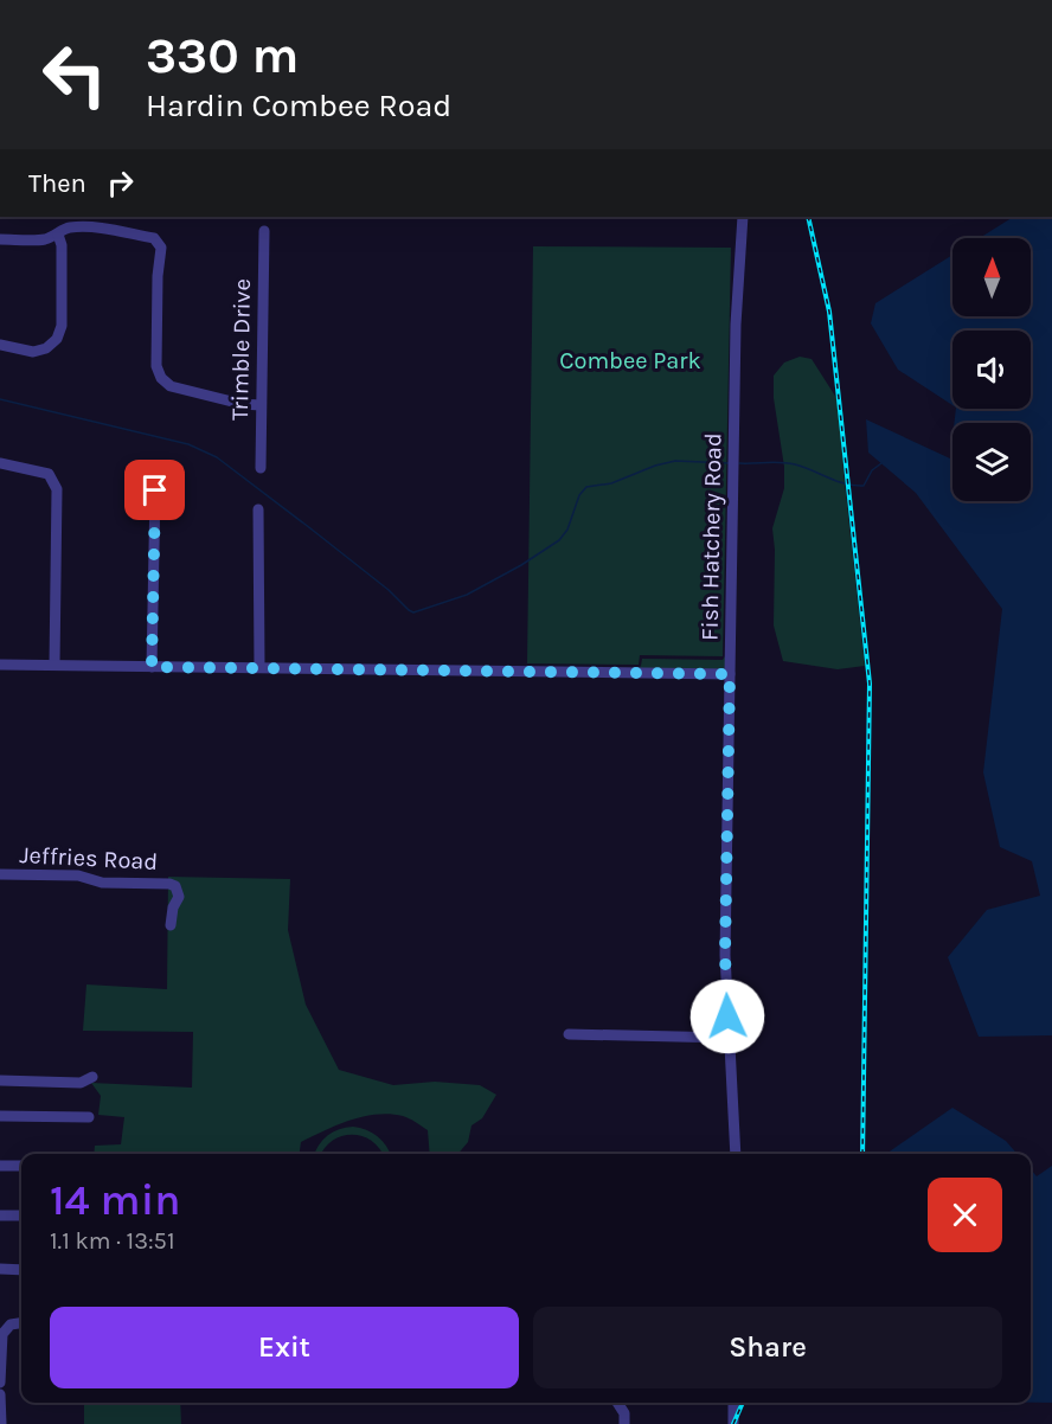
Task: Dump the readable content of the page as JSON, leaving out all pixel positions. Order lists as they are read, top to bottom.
{
  "streets": {
    "street": ["Trimble Drive", "Fish Hatchery Road", "Jeffries Road"]
  },
  "parks": ["Combee Park"],
  "north": "top",
  "page": {
    "turn": ["330 m", "Hardin Combee Road"],
    "then": "Then",
    "heading": ["14 min", "1.1 km · 13:51"],
    "buttons": ["Exit", "Share"]
  }
}
